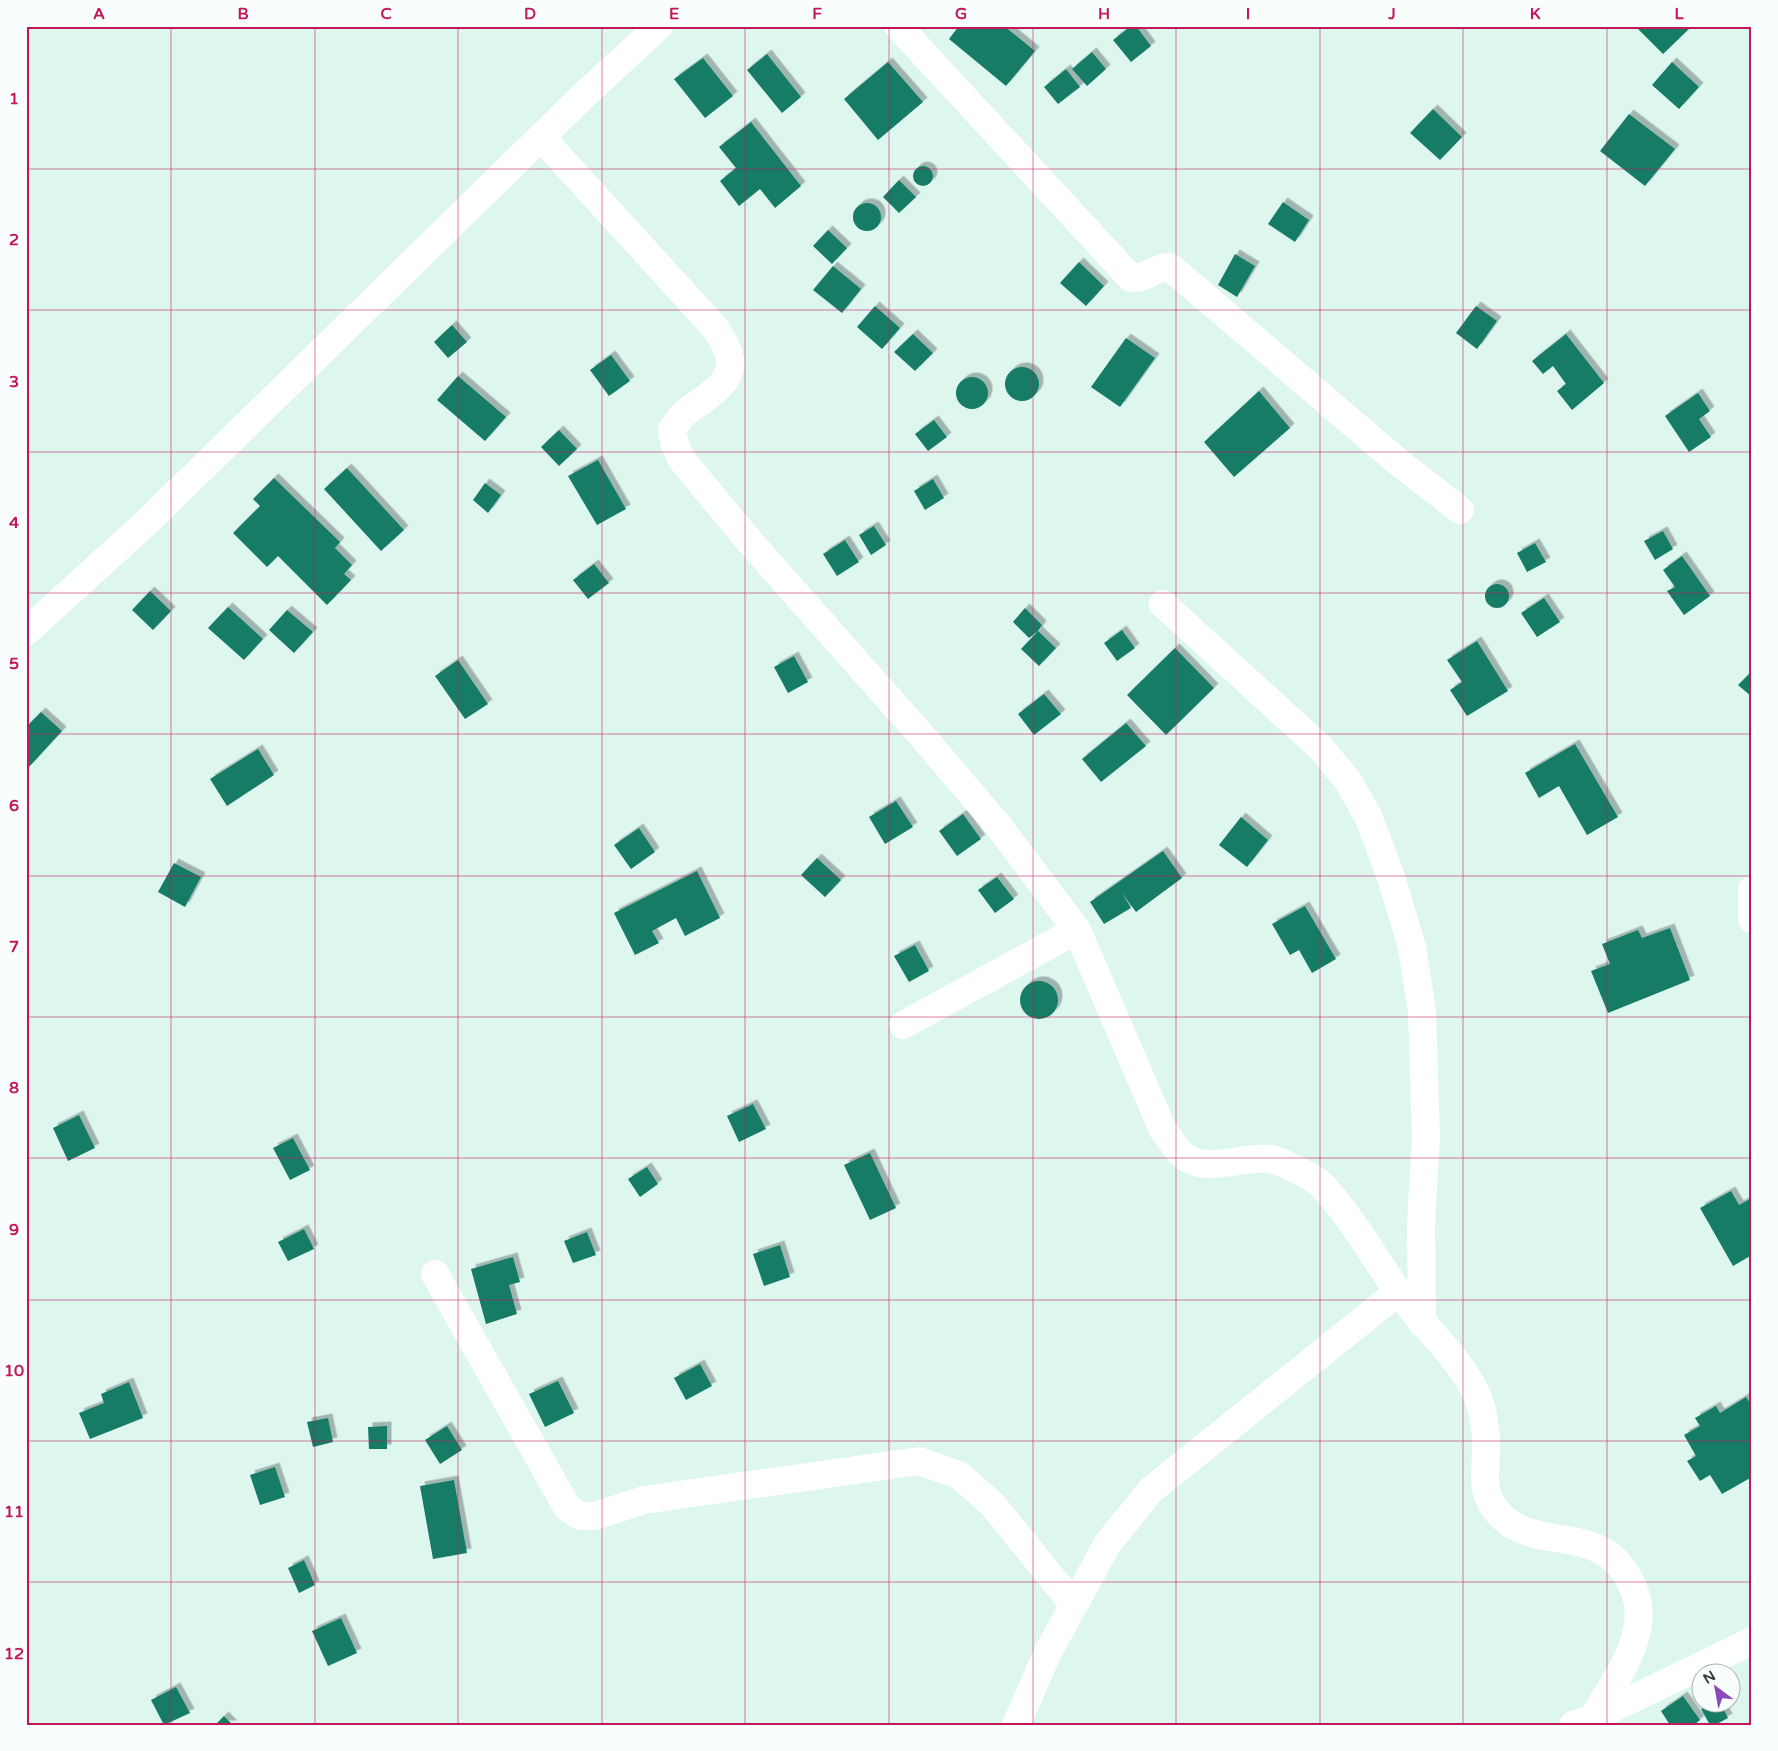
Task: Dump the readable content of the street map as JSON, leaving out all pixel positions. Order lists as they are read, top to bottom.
{
  "north": "top left",
  "grid": {
    "columns": [
      "A",
      "B",
      "C",
      "D",
      "E",
      "F",
      "G",
      "H",
      "I",
      "J",
      "K",
      "L"
    ],
    "rows": [
      "1",
      "2",
      "3",
      "4",
      "5",
      "6",
      "7",
      "8",
      "9",
      "10",
      "11",
      "12"
    ]
  }
}
